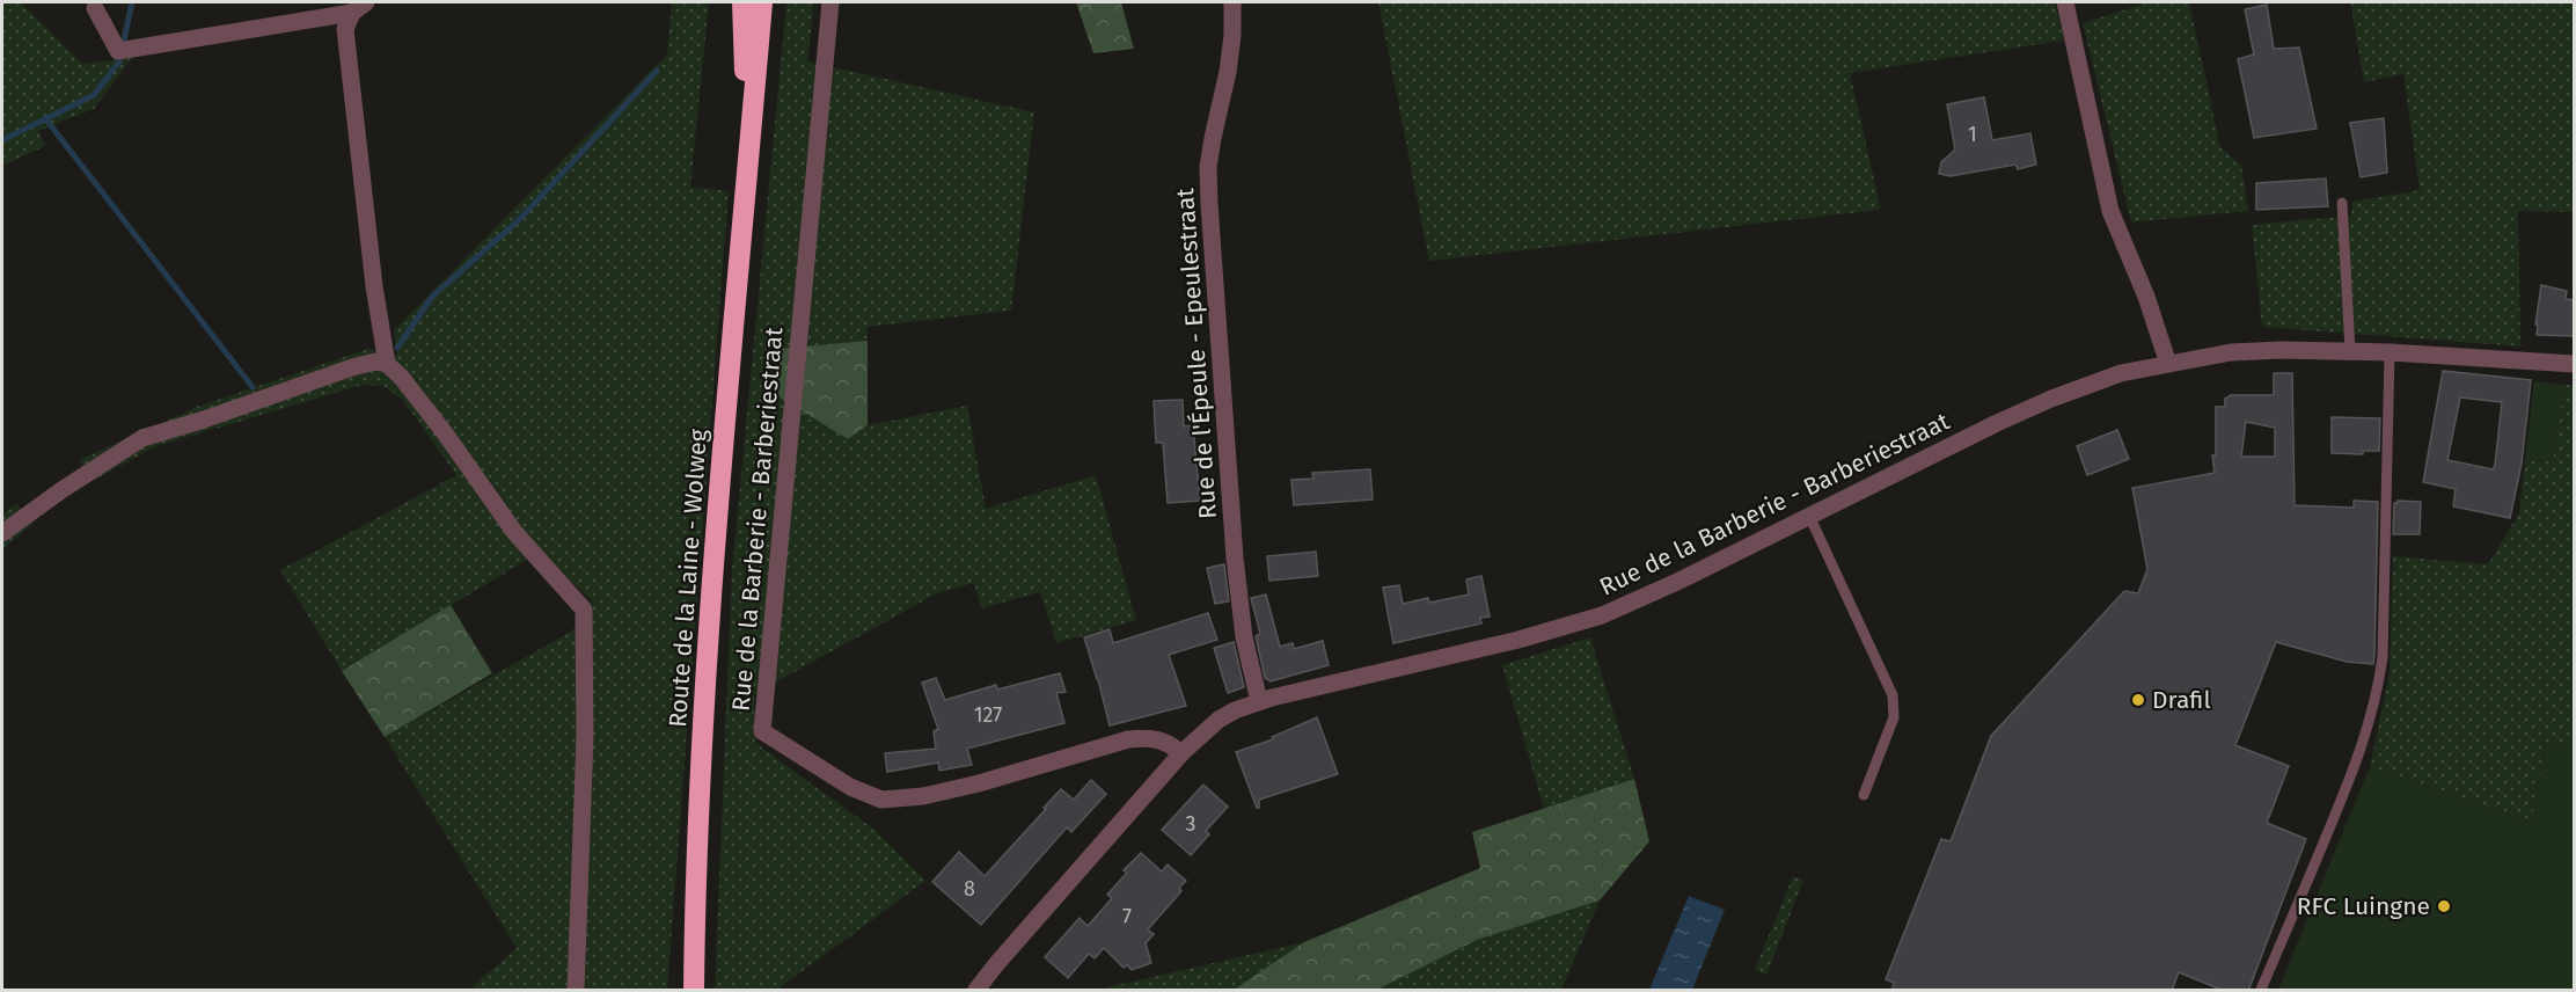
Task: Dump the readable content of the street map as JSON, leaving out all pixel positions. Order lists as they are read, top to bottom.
{
  "streets": {
    "highway": ["Route de la Laine - Wolweg"],
    "street": ["Rue de l'Épeule - Epeulestraat", "Rue de la Barberie - Barberiestraat"]
  },
  "crossings": [
    ["Rue de l'Épeule - Epeulestraat", "Rue de la Barberie - Barberiestraat"]
  ],
  "places": ["Drafil", "RFC Luingne"],
  "house_numbers": [
    "1",
    "127",
    "3",
    "8",
    "7"
  ]
}
